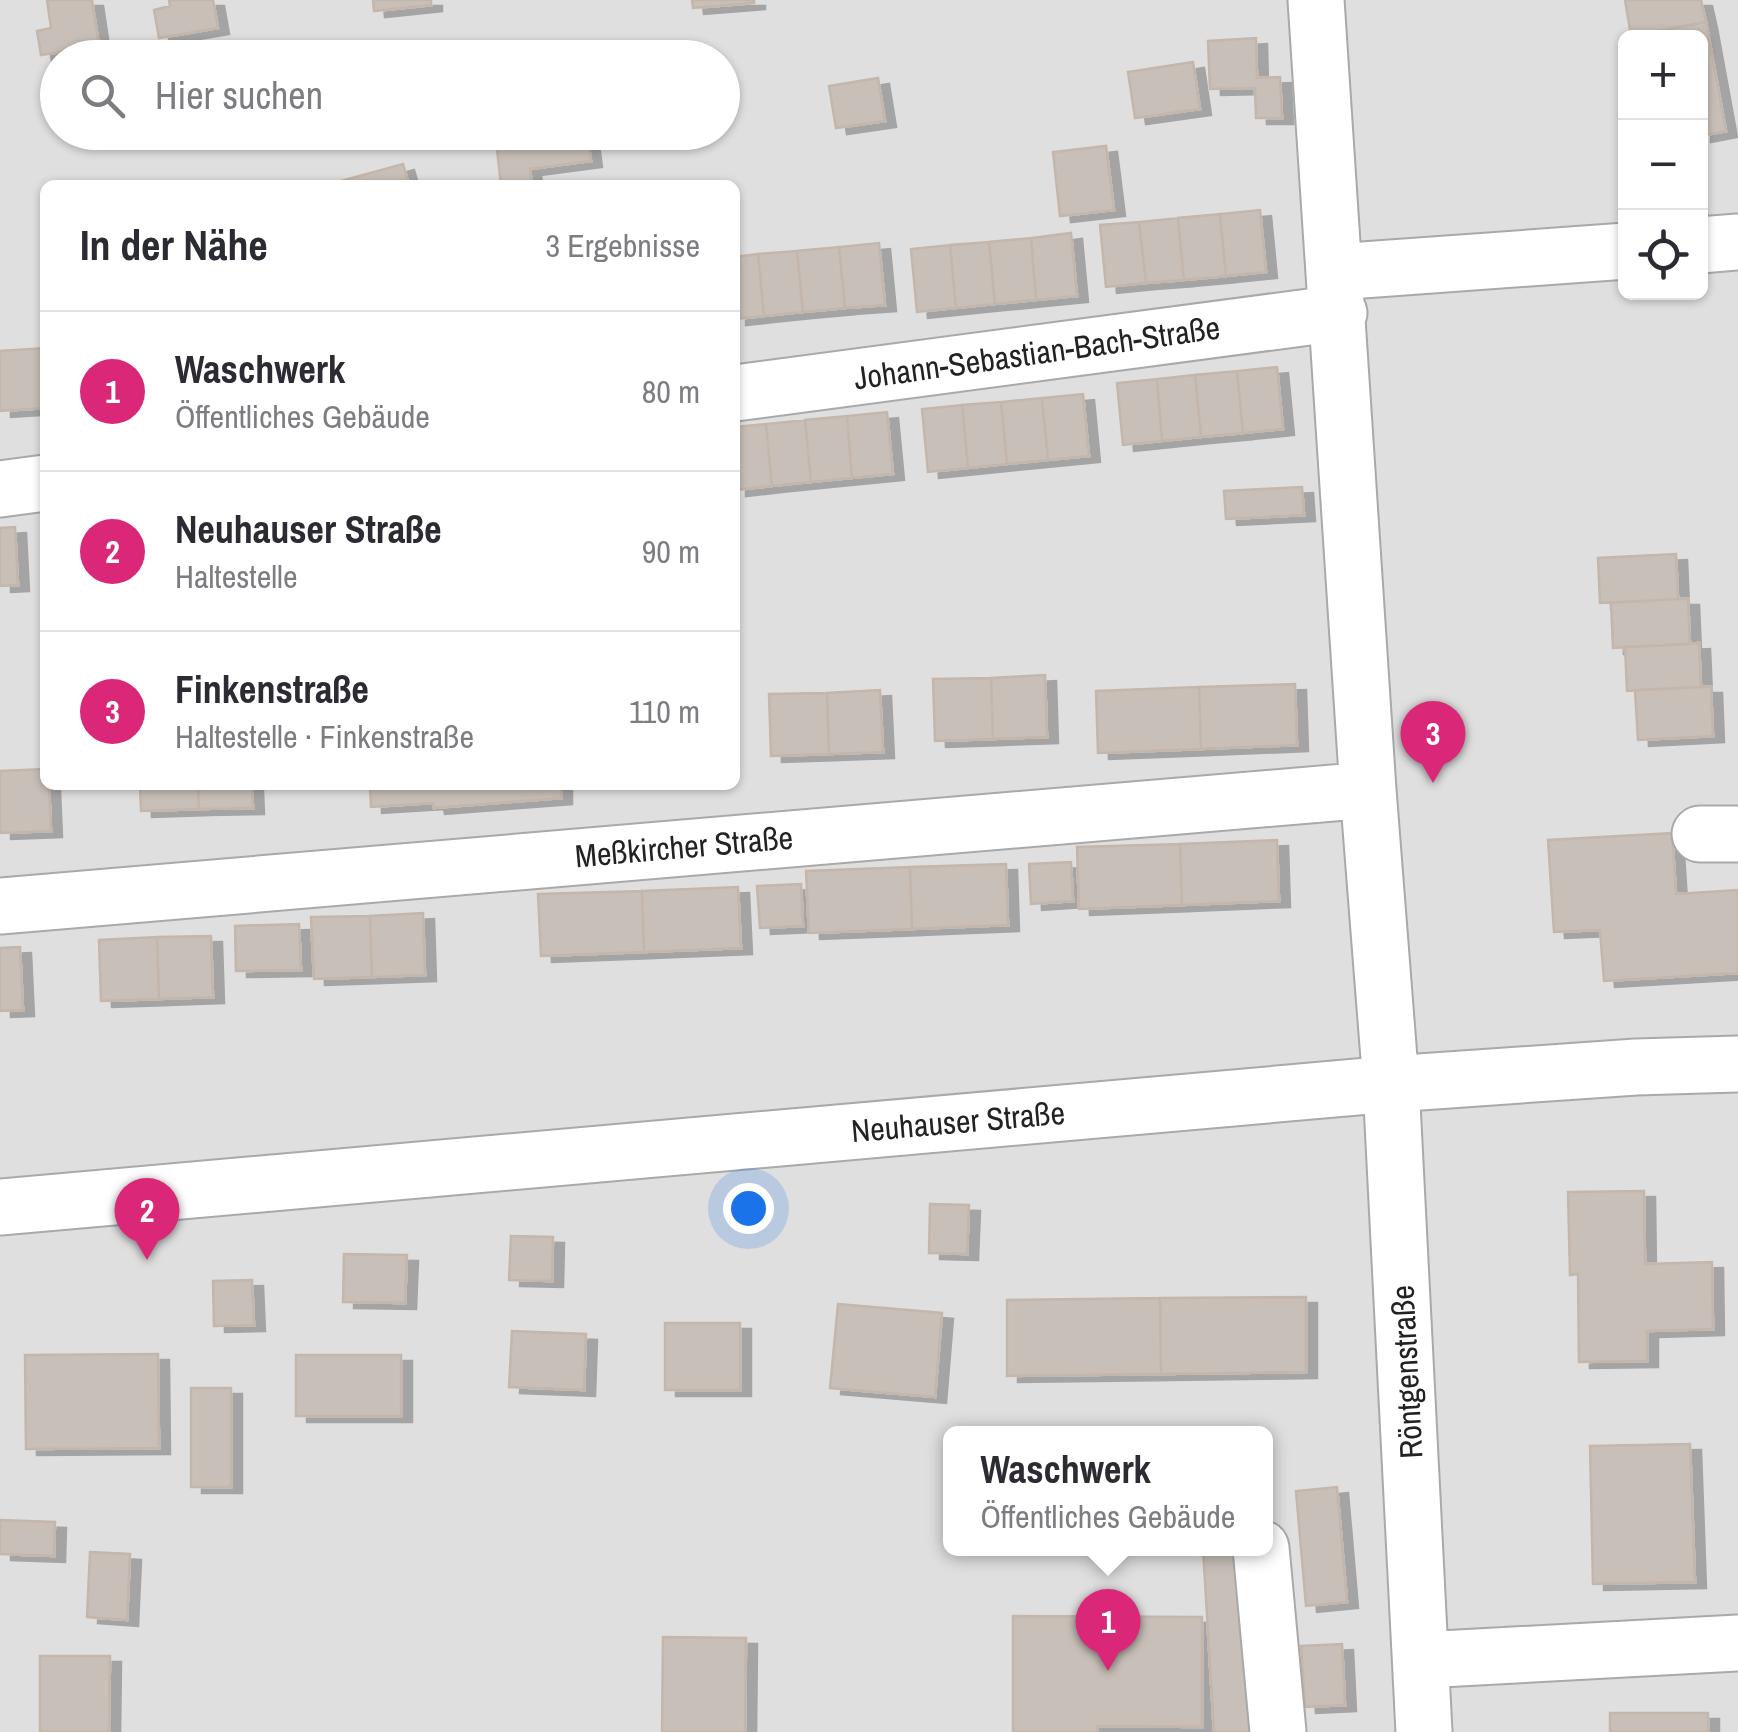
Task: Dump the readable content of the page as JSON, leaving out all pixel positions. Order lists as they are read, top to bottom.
{
  "streets": {
    "street": [
      "Johann-Sebastian-Bach-Straße",
      "Meßkircher Straße",
      "Neuhauser Straße",
      "Röntgenstraße"
    ]
  },
  "crossings": [
    ["Johann-Sebastian-Bach-Straße", "Röntgenstraße"],
    ["Meßkircher Straße", "Röntgenstraße"],
    ["Neuhauser Straße", "Röntgenstraße"]
  ],
  "page": {
    "map_buttons": ["+", "−"],
    "search": "Hier suchen",
    "heading": ["In der Nähe", "3 Ergebnisse"],
    "list": [
      {
        "mark": "1",
        "name": "Waschwerk",
        "note": "Öffentliches Gebäude",
        "value": "80 m"
      },
      {
        "mark": "2",
        "name": "Neuhauser Straße",
        "note": "Haltestelle",
        "value": "90 m"
      },
      {
        "mark": "3",
        "name": "Finkenstraße",
        "note": "Haltestelle · Finkenstraße",
        "value": "110 m"
      }
    ],
    "pins": ["3", "2", "1"],
    "popup": ["Waschwerk", "Öffentliches Gebäude"]
  }
}
